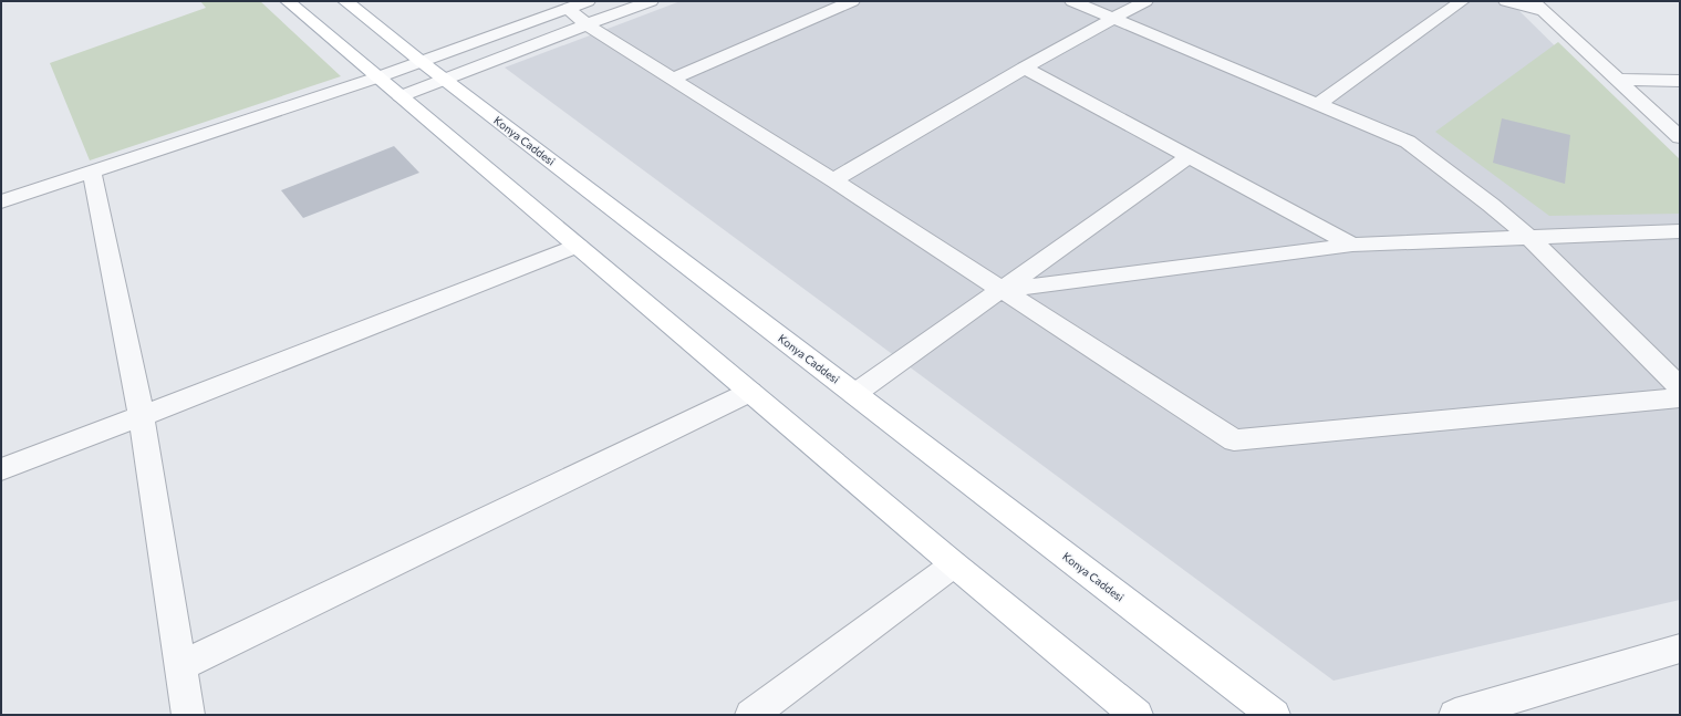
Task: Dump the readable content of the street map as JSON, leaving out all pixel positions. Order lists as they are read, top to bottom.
{
  "streets": {
    "main road": ["Konya Caddesi"]
  }
}
